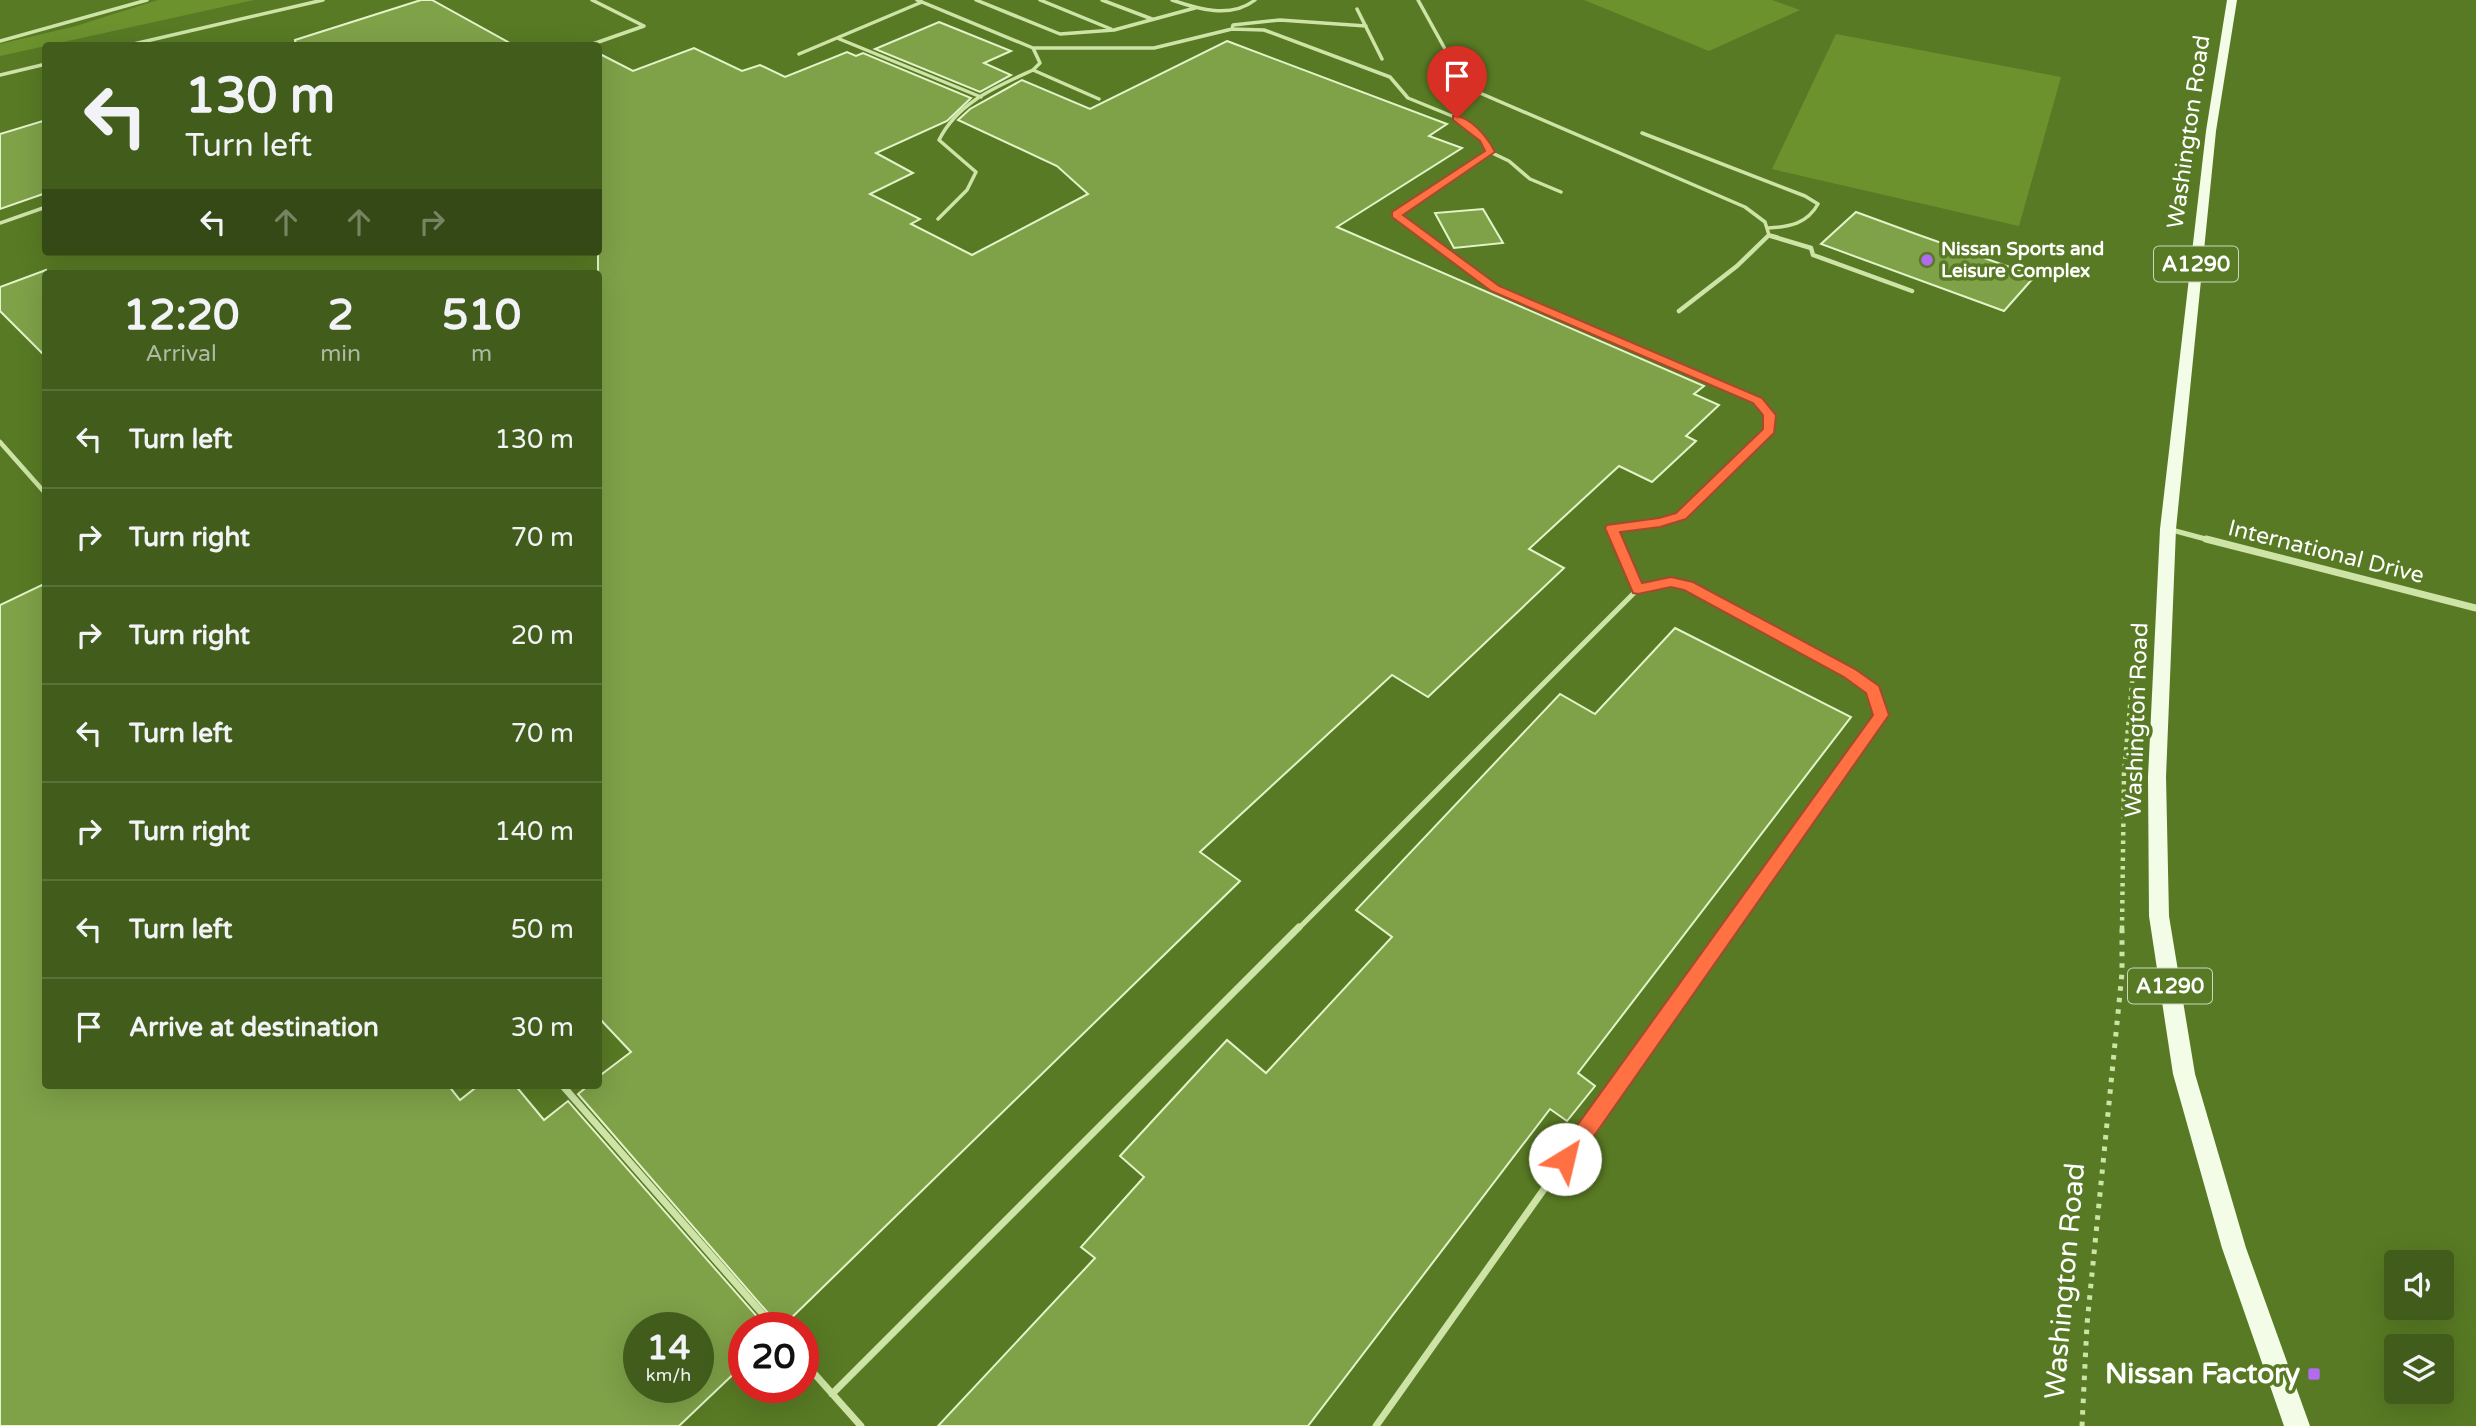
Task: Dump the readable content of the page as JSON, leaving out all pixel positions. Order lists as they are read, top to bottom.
{
  "streets": {
    "main road": ["Washington Road", "A1290"],
    "street": ["International Drive"]
  },
  "crossings": [
    ["Washington Road", "International Drive"]
  ],
  "places": {
    "other": ["Nissan Sports and Leisure Complex"],
    "transit": ["Nissan Factory"]
  },
  "page": {
    "turn": ["130 m", "Turn left"],
    "eta": [
      "12:20",
      "Arrival",
      "2",
      "min",
      "510",
      "m"
    ],
    "list": [
      {
        "name": "Turn left",
        "value": "130 m"
      },
      {
        "name": "Turn right",
        "value": "70 m"
      },
      {
        "name": "Turn right",
        "value": "20 m"
      },
      {
        "name": "Turn left",
        "value": "70 m"
      },
      {
        "name": "Turn right",
        "value": "140 m"
      },
      {
        "name": "Turn left",
        "value": "50 m"
      },
      {
        "name": "Arrive at destination",
        "value": "30 m"
      }
    ],
    "speed": "14 km/h",
    "limit": "20"
  }
}
